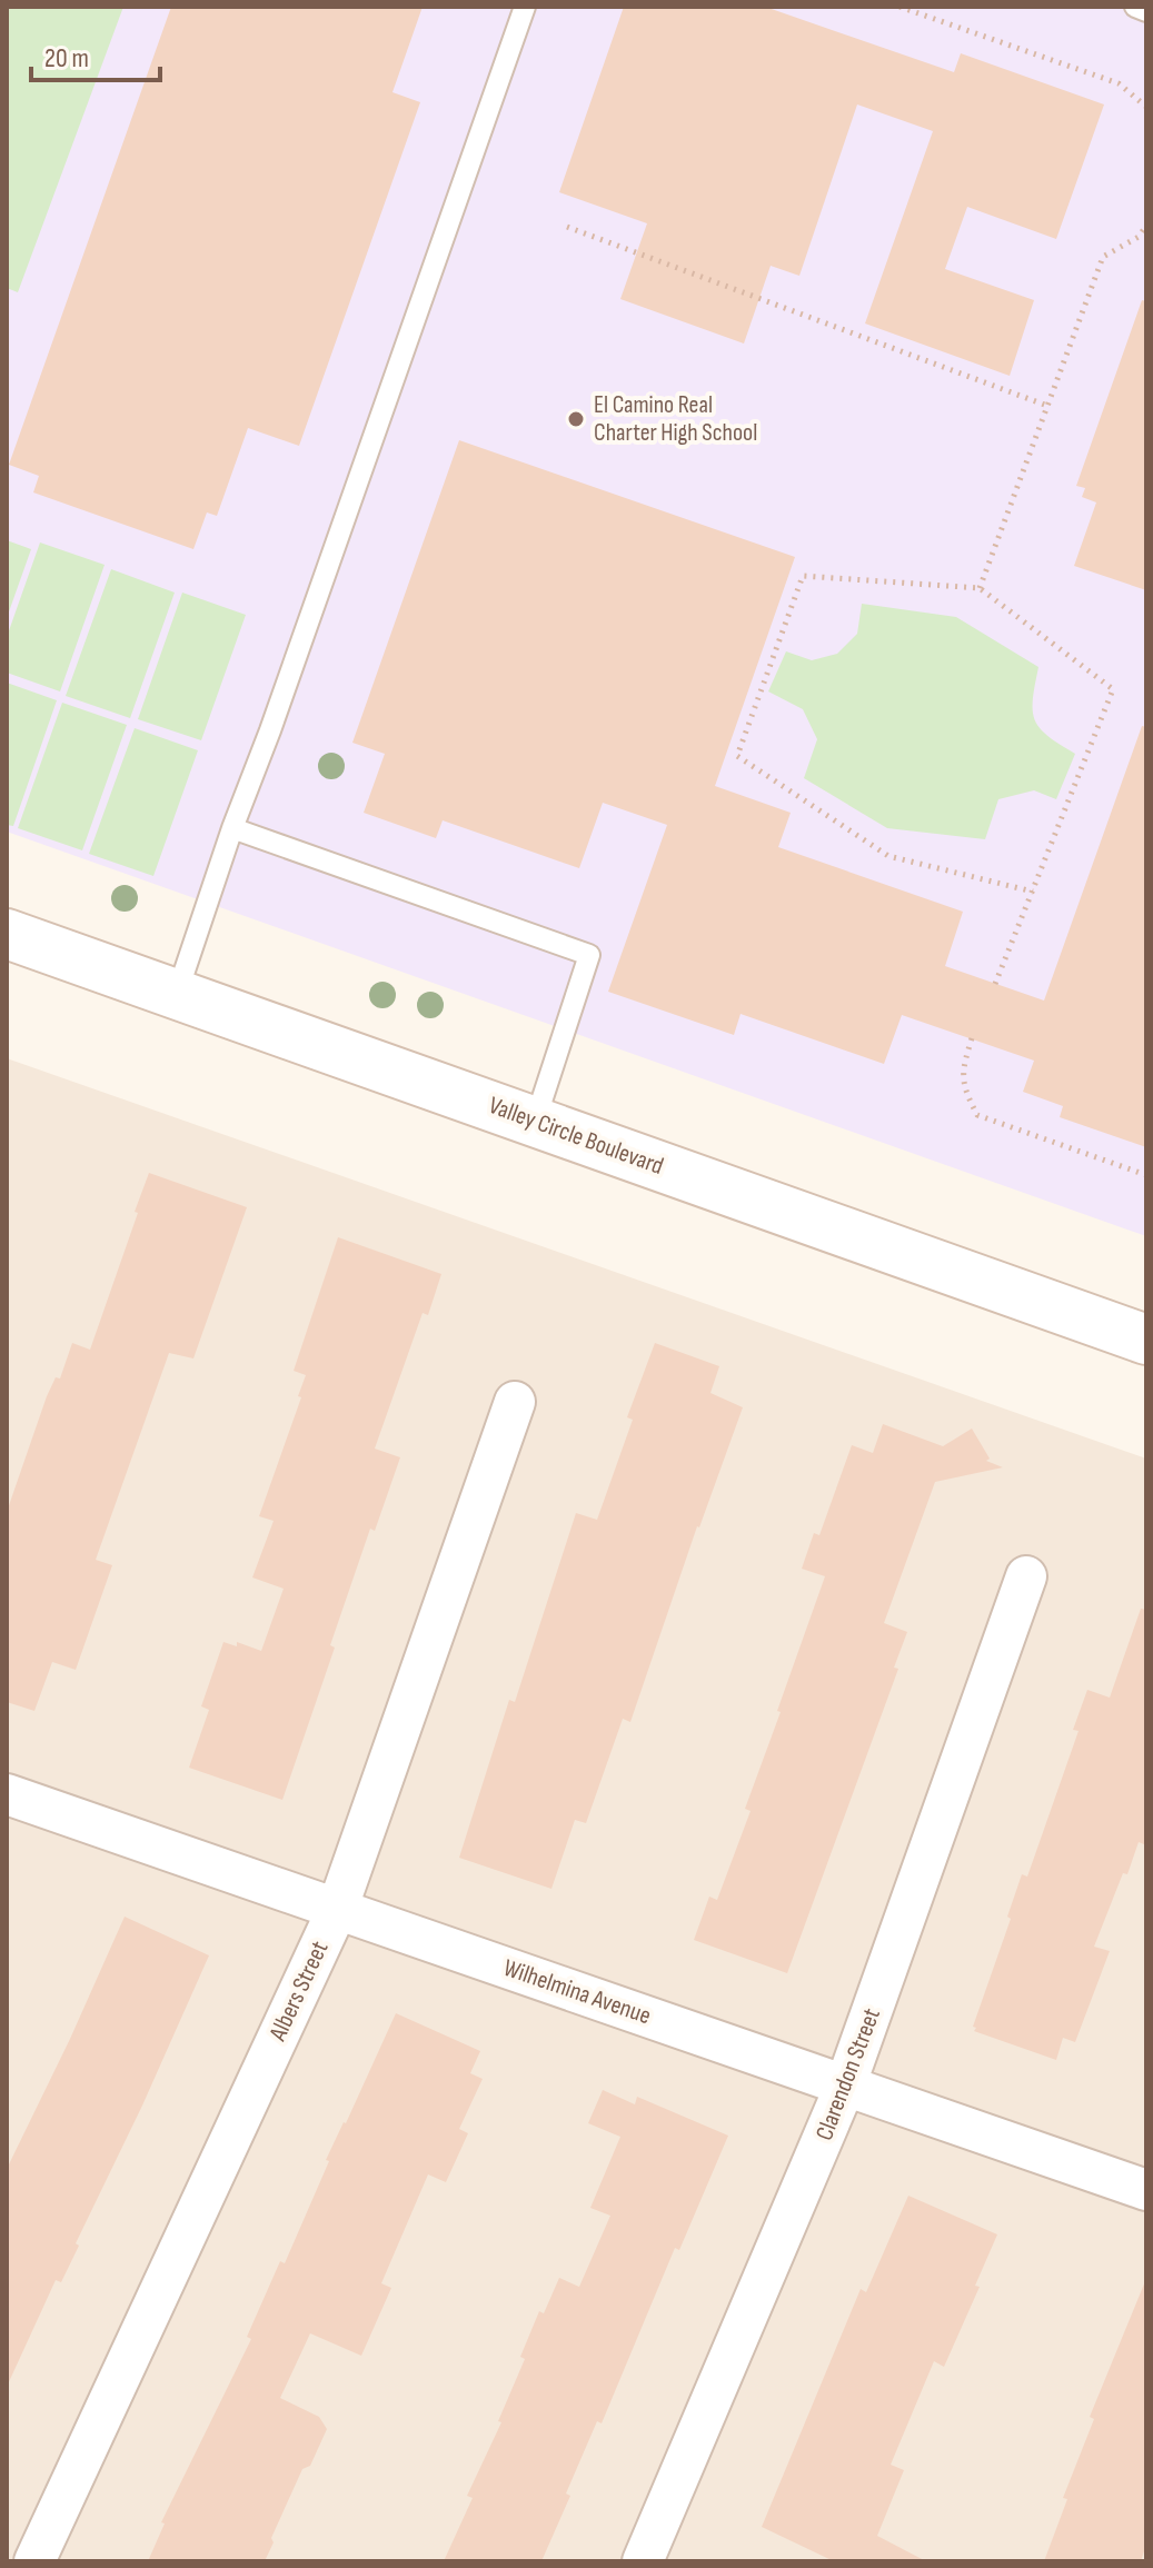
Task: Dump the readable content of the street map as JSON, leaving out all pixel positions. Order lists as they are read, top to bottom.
{
  "streets": {
    "main road": ["Valley Circle Boulevard"],
    "street": ["Albers Street", "Wilhelmina Avenue", "Clarendon Street"]
  },
  "crossings": [
    ["Albers Street", "Wilhelmina Avenue"],
    ["Wilhelmina Avenue", "Clarendon Street"]
  ],
  "places": ["El Camino Real Charter High School"],
  "scale_bar": "20 m"
}
